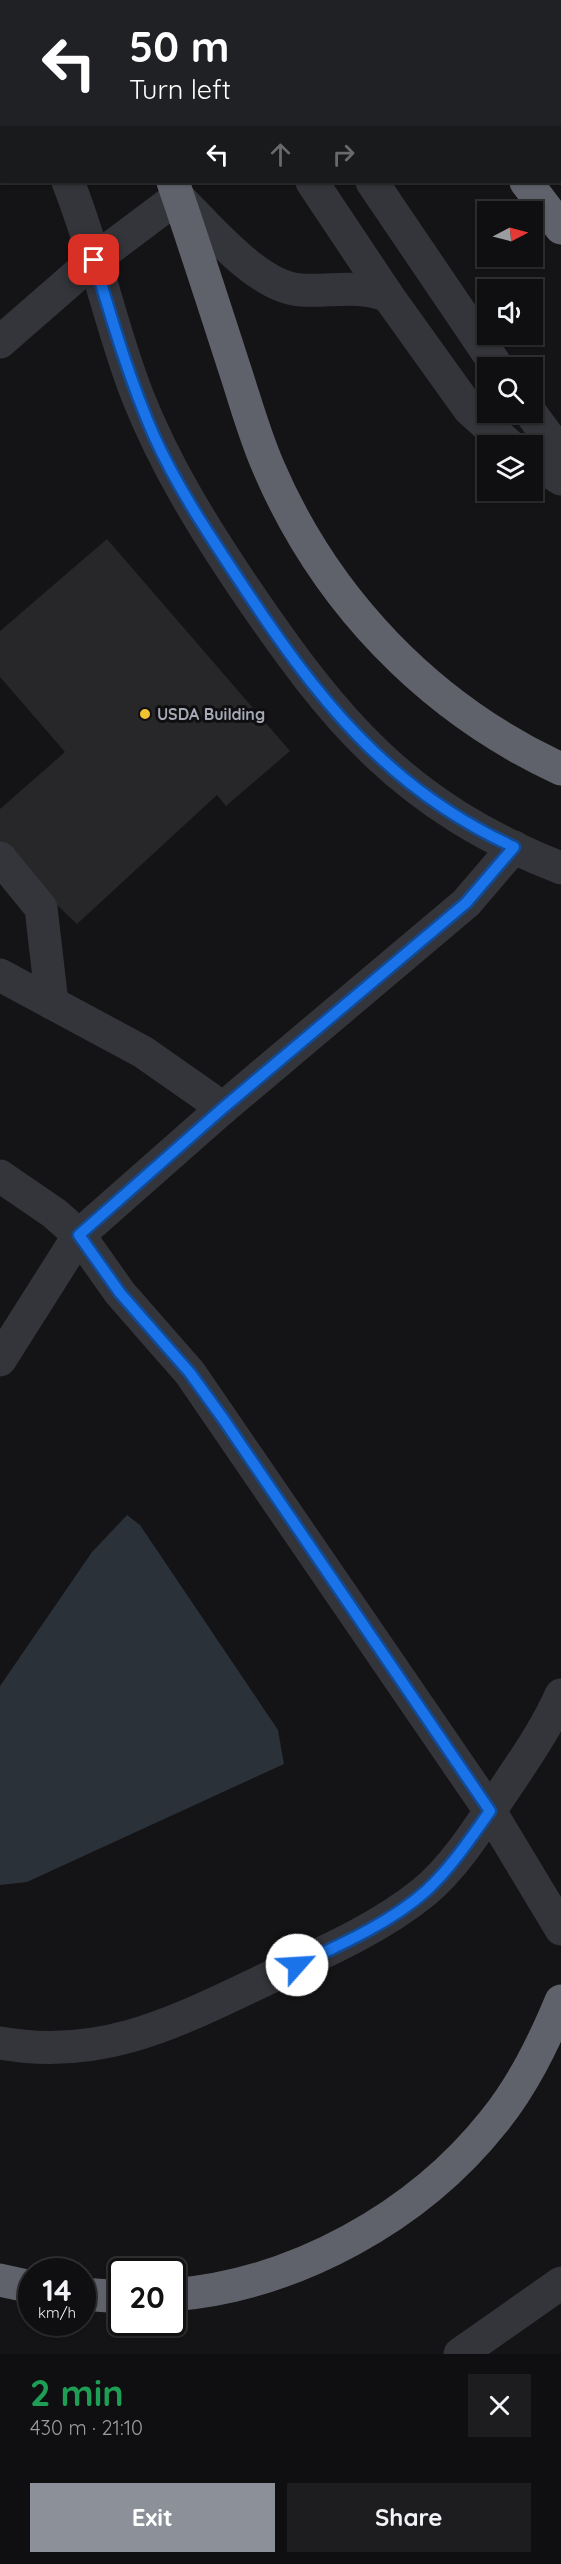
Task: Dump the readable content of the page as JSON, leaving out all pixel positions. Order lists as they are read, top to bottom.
{
  "places": ["USDA Building"],
  "north": "right",
  "page": {
    "turn": ["50 m", "Turn left"],
    "speed": "14 km/h",
    "limit": "20",
    "heading": ["2 min", "430 m · 21:10"],
    "buttons": ["Exit", "Share"]
  }
}
